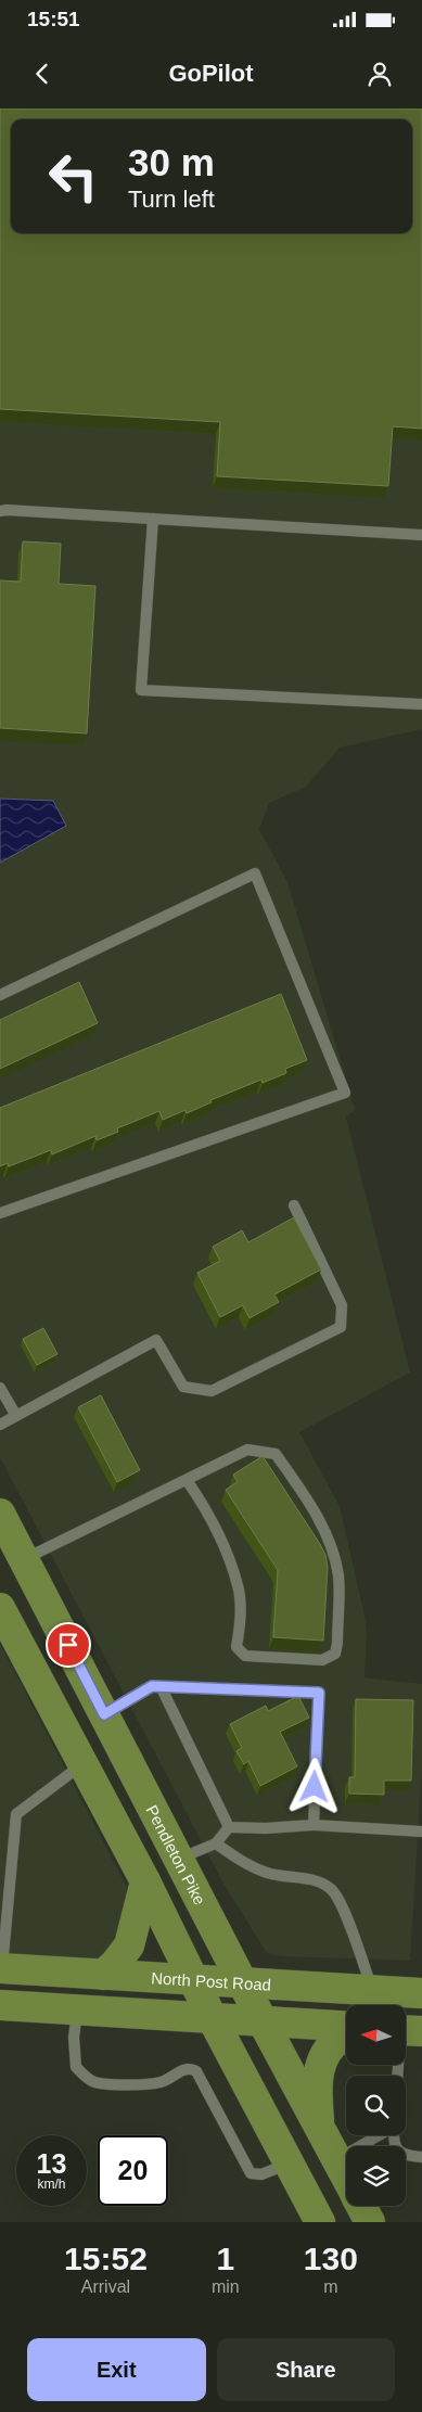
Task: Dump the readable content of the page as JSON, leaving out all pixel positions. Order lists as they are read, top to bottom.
{
  "streets": {
    "main road": ["Pendleton Pike", "North Post Road"]
  },
  "crossings": [
    ["Pendleton Pike", "North Post Road"]
  ],
  "north": "left",
  "page": {
    "status": "15:51",
    "header": "GoPilot",
    "turn": ["30 m", "Turn left"],
    "speed": "13 km/h",
    "limit": "20",
    "eta": [
      "15:52",
      "Arrival",
      "1",
      "min",
      "130",
      "m"
    ],
    "buttons": ["Exit", "Share"]
  }
}
